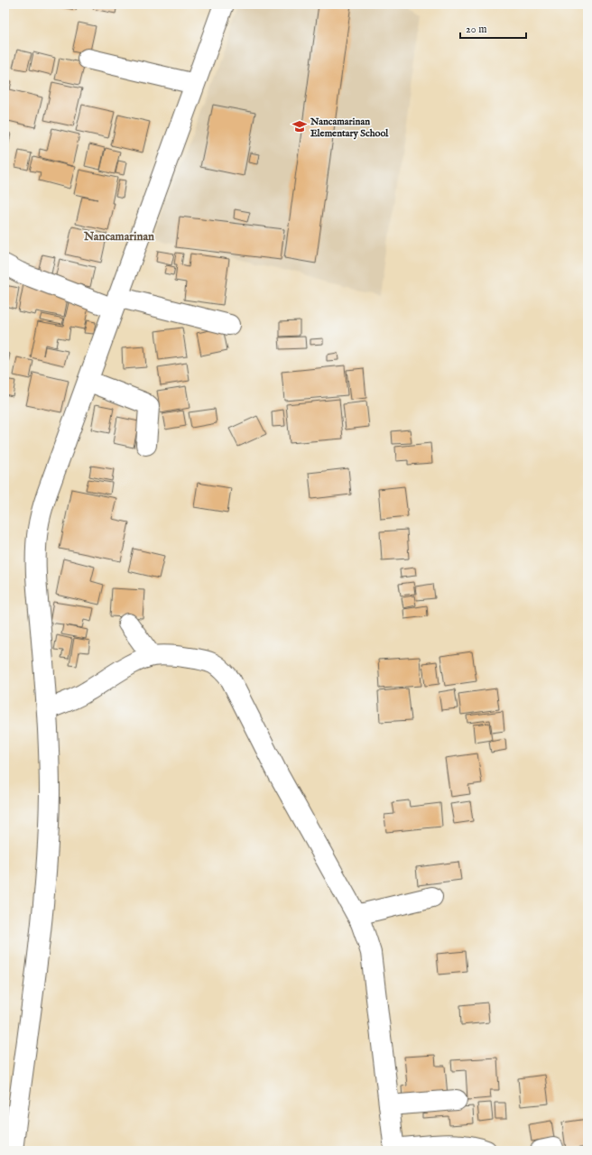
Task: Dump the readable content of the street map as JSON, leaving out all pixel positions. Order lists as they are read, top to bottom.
{
  "districts": ["Nancamarinan"],
  "places": {
    "school or university": ["Nancamarinan Elementary School"]
  },
  "scale_bar": "20 m"
}
